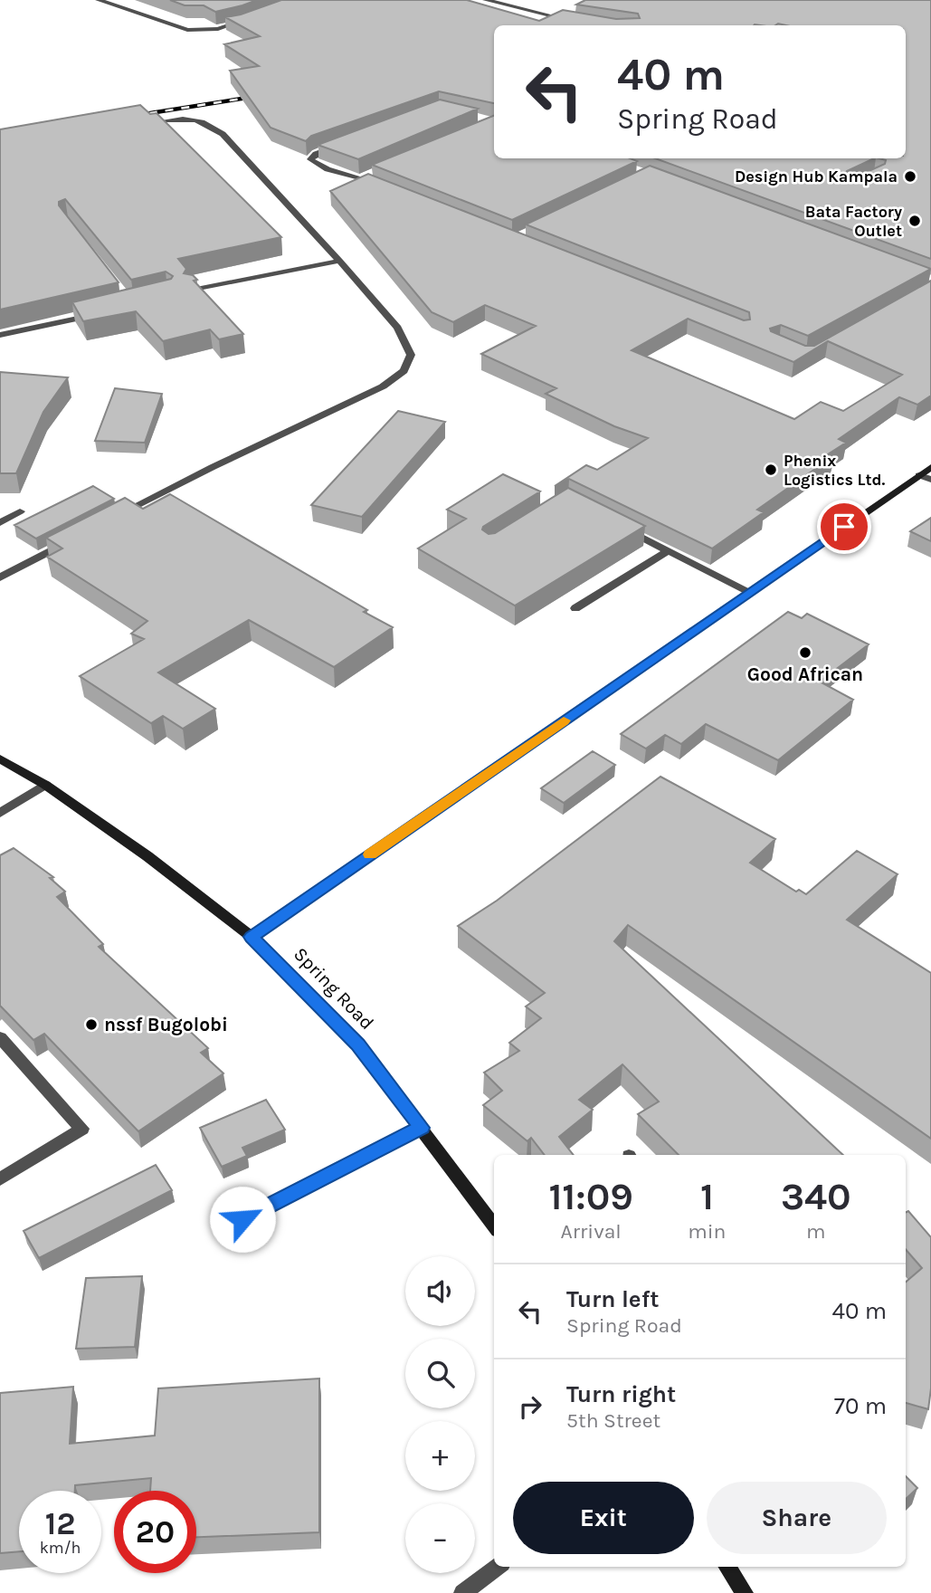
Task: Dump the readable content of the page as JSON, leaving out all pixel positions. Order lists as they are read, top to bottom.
{
  "streets": {
    "street": ["Spring Road"]
  },
  "places": [
    "Design Hub Kampala",
    "Bata Factory Outlet",
    "Phenix Logistics Ltd.",
    "Good African",
    "nssf Bugolobi"
  ],
  "page": {
    "turn": ["40 m", "Spring Road"],
    "eta": [
      "11:09",
      "Arrival",
      "1",
      "min",
      "340",
      "m"
    ],
    "map_buttons": ["+", "−"],
    "list": [
      {
        "name": "Turn left",
        "note": "Spring Road",
        "value": "40 m"
      },
      {
        "name": "Turn right",
        "note": "5th Street",
        "value": "70 m"
      }
    ],
    "buttons": ["Exit", "Share"],
    "speed": "12 km/h",
    "limit": "20"
  }
}
